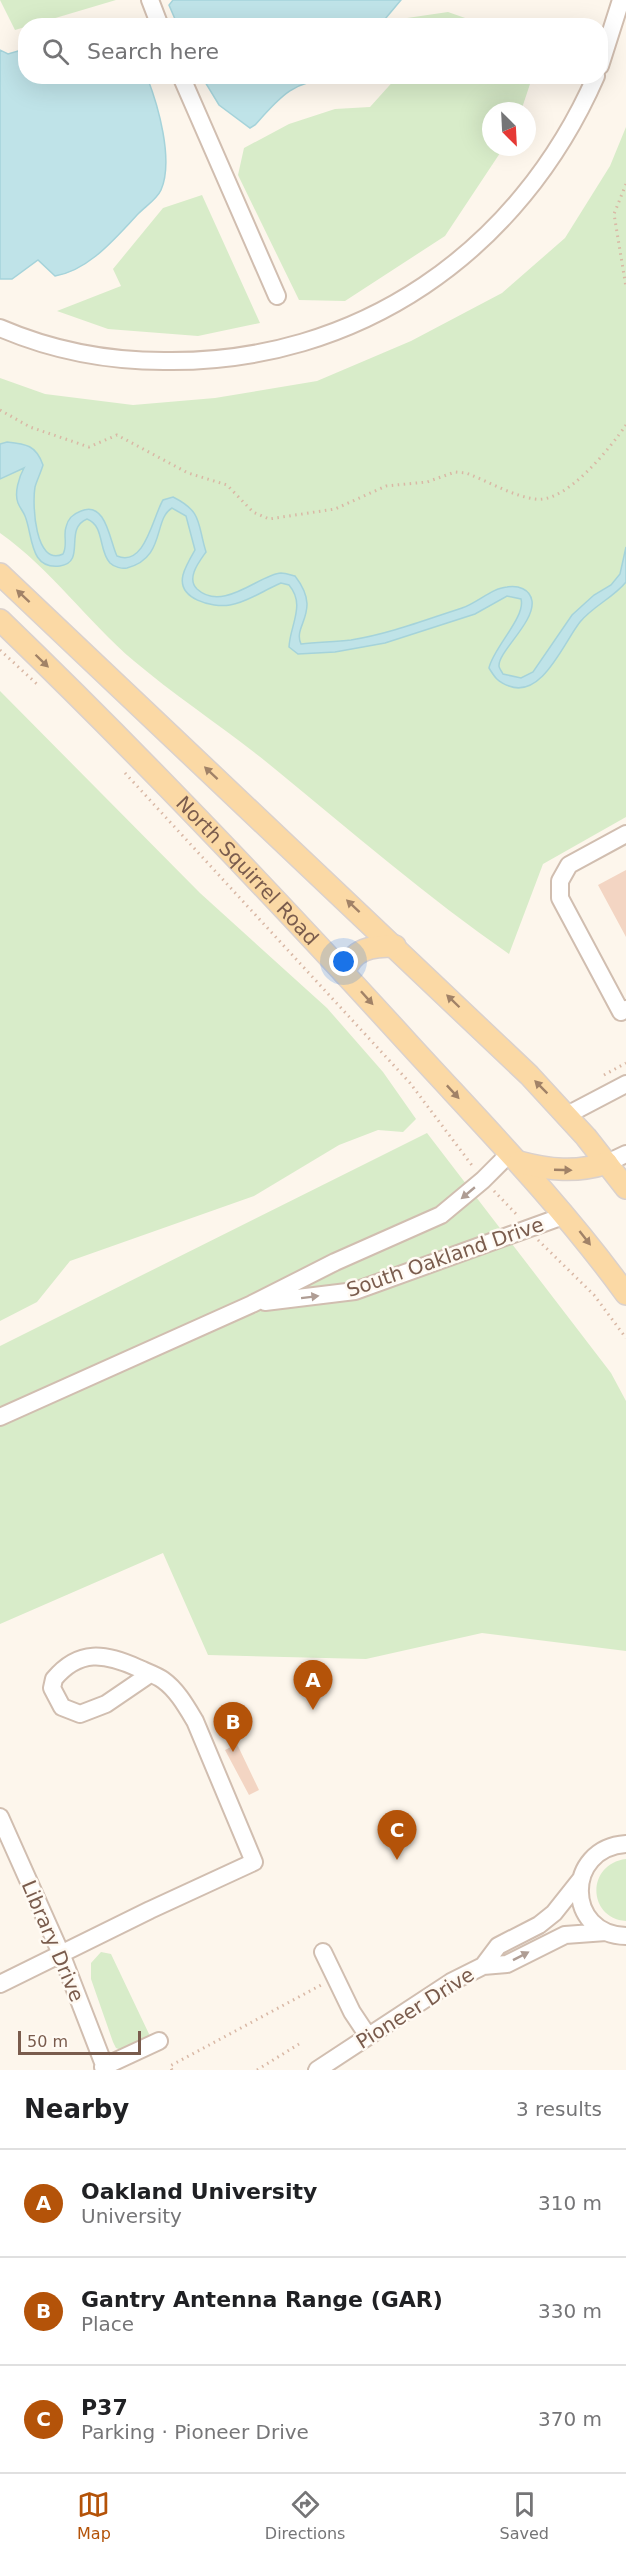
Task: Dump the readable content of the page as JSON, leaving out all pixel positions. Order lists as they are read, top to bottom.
{
  "streets": {
    "main road": ["North Squirrel Road"],
    "street": ["South Oakland Drive", "Library Drive", "Pioneer Drive"]
  },
  "crossings": [
    ["North Squirrel Road", "South Oakland Drive"]
  ],
  "scale_bar": "50 m",
  "north": "bottom right",
  "page": {
    "search": "Search here",
    "pins": ["A", "B", "C"],
    "scale": "50 m",
    "heading": ["Nearby", "3 results"],
    "list": [
      {
        "mark": "A",
        "name": "Oakland University",
        "note": "University",
        "value": "310 m"
      },
      {
        "mark": "B",
        "name": "Gantry Antenna Range (GAR)",
        "note": "Place",
        "value": "330 m"
      },
      {
        "mark": "C",
        "name": "P37",
        "note": "Parking · Pioneer Drive",
        "value": "370 m"
      }
    ],
    "nav": ["Map", "Directions", "Saved"]
  }
}
